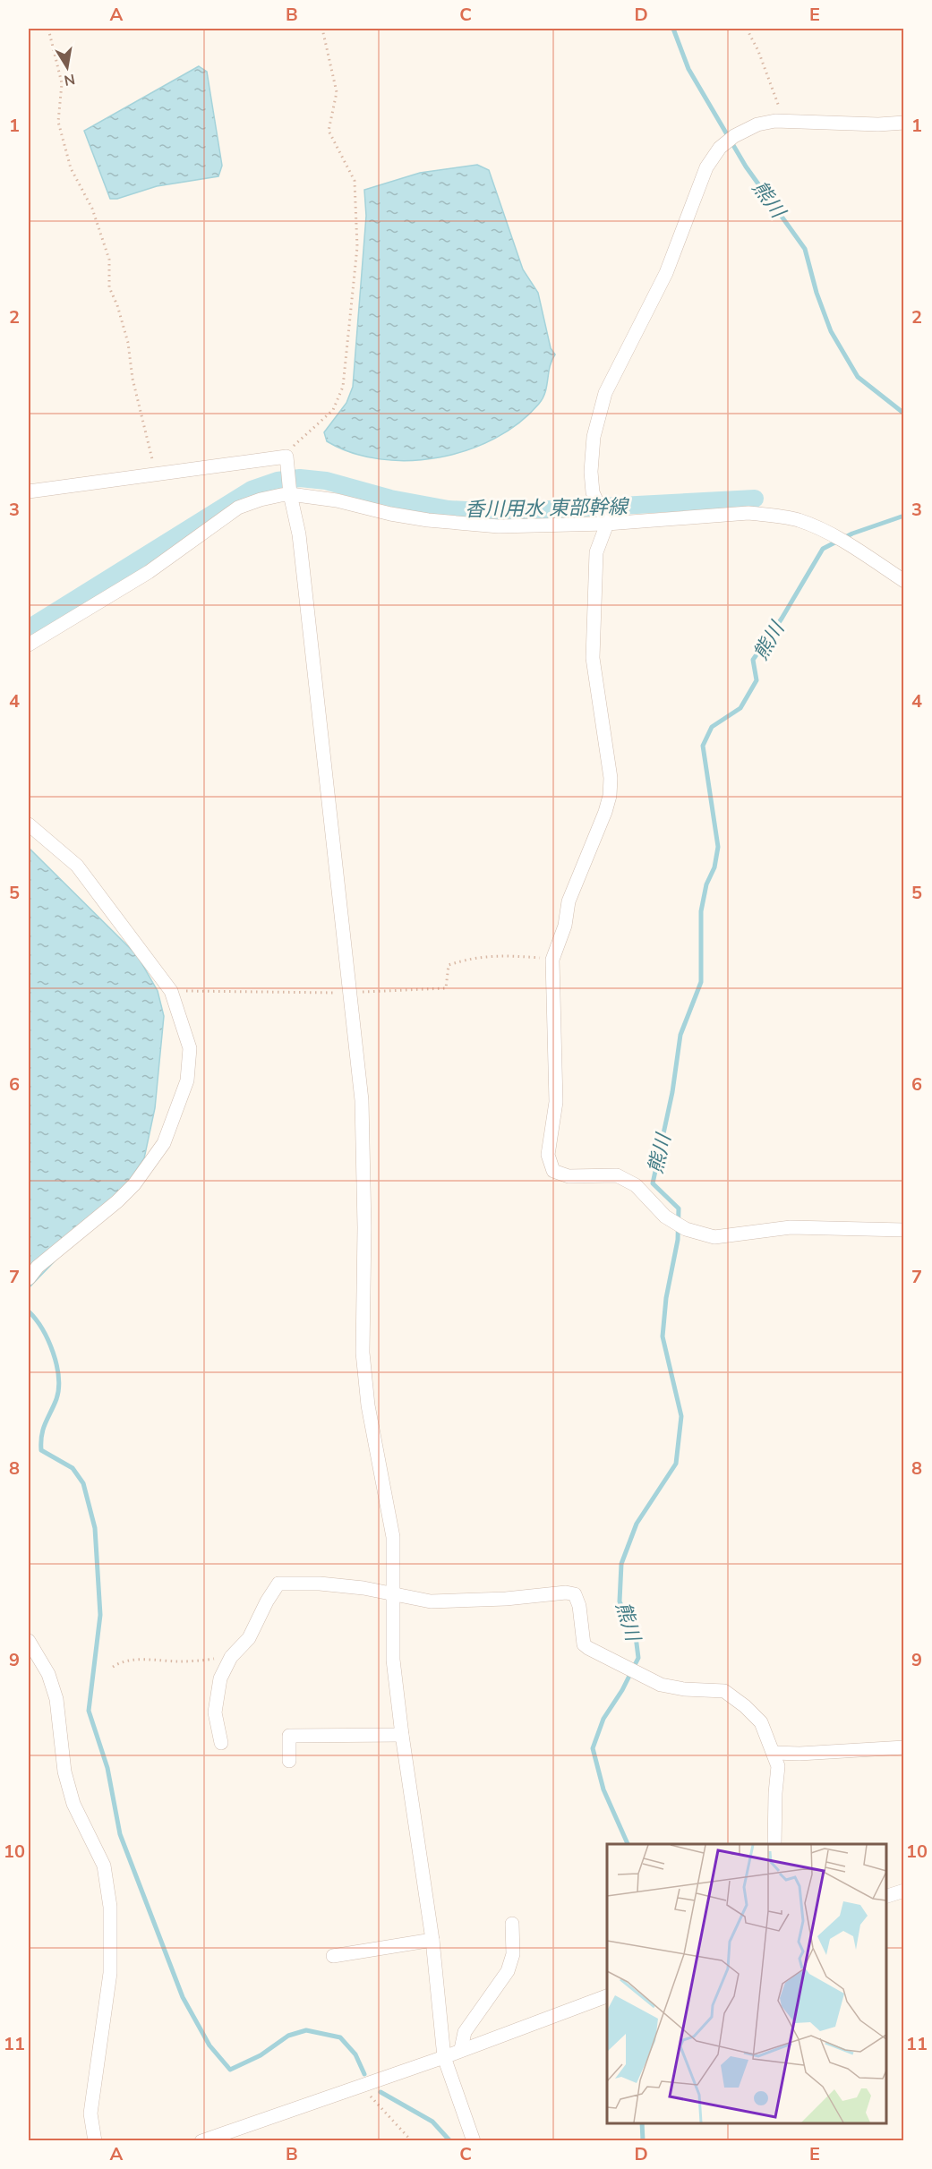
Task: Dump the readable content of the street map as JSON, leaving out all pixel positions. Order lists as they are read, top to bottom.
{
  "water": ["熊川", "香川用水 東部幹線"],
  "north": "bottom",
  "grid": {
    "columns": [
      "A",
      "B",
      "C",
      "D",
      "E"
    ],
    "rows": [
      "1",
      "2",
      "3",
      "4",
      "5",
      "6",
      "7",
      "8",
      "9",
      "10",
      "11"
    ]
  }
}
